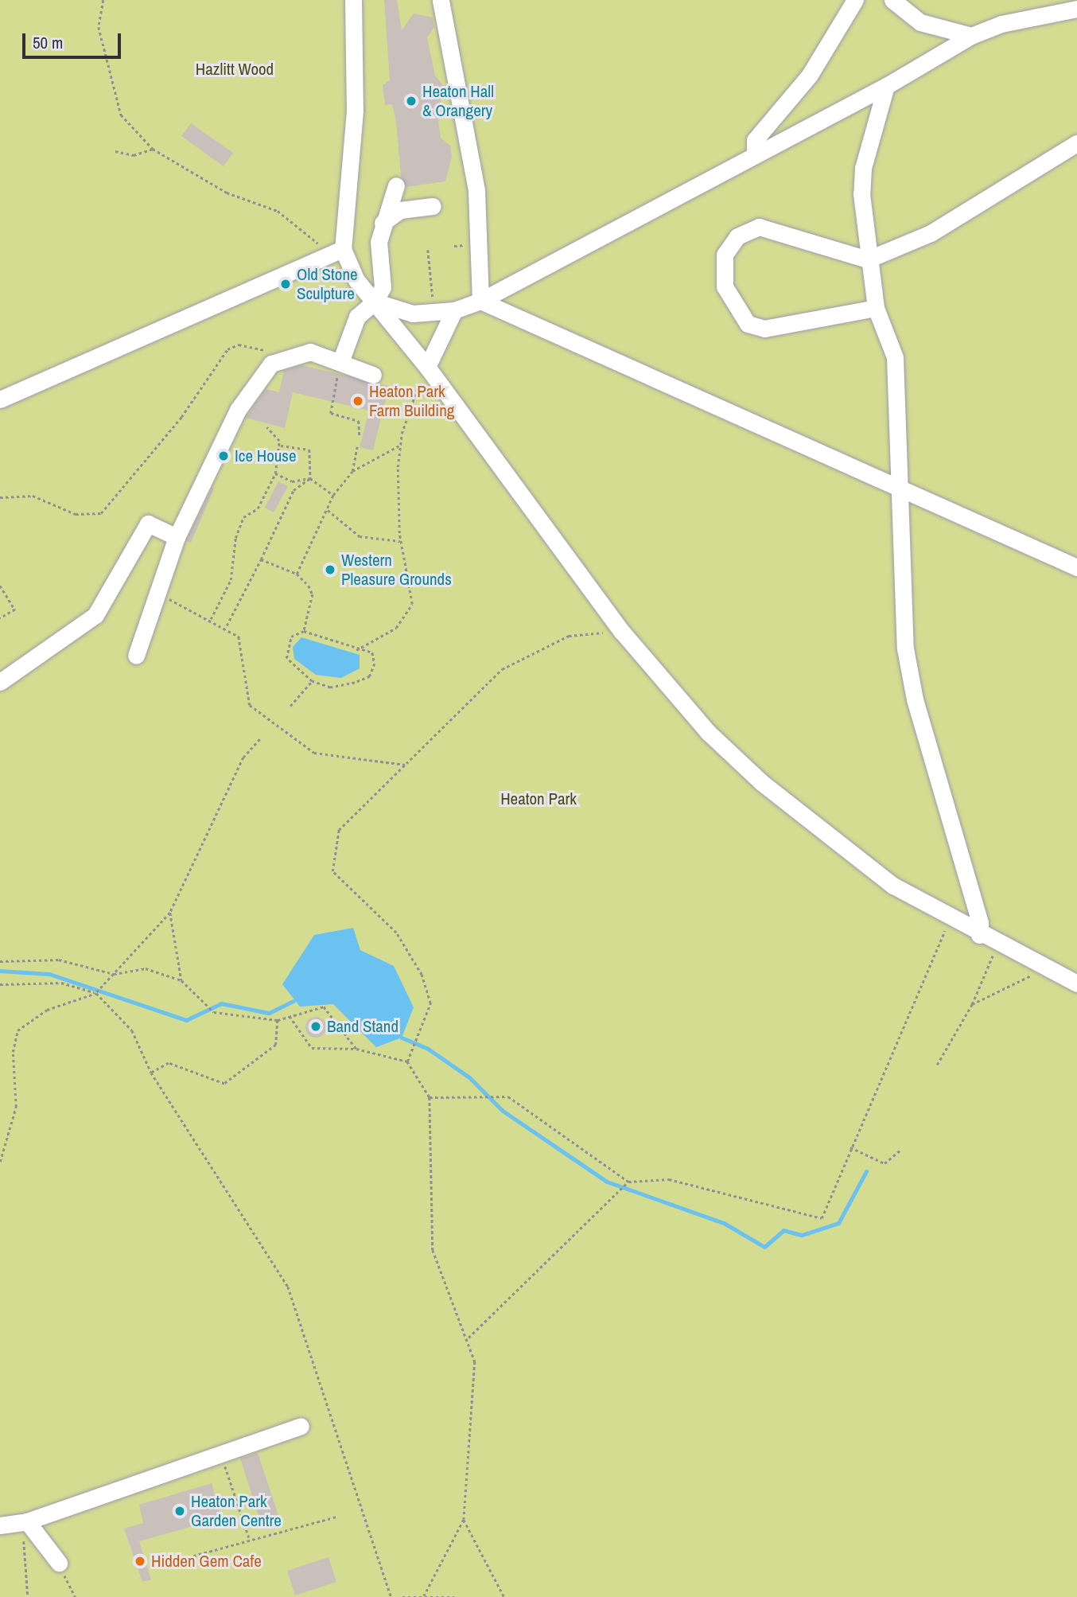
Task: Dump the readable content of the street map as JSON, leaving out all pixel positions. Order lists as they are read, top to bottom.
{
  "parks": ["Hazlitt Wood", "Heaton Park"],
  "places": [
    "Heaton Hall & Orangery",
    "Old Stone Sculpture",
    "Heaton Park Farm Building",
    "Ice House",
    "Western Pleasure Grounds",
    "Band Stand",
    "Heaton Park Garden Centre",
    "Hidden Gem Cafe"
  ],
  "scale_bar": "50 m"
}
